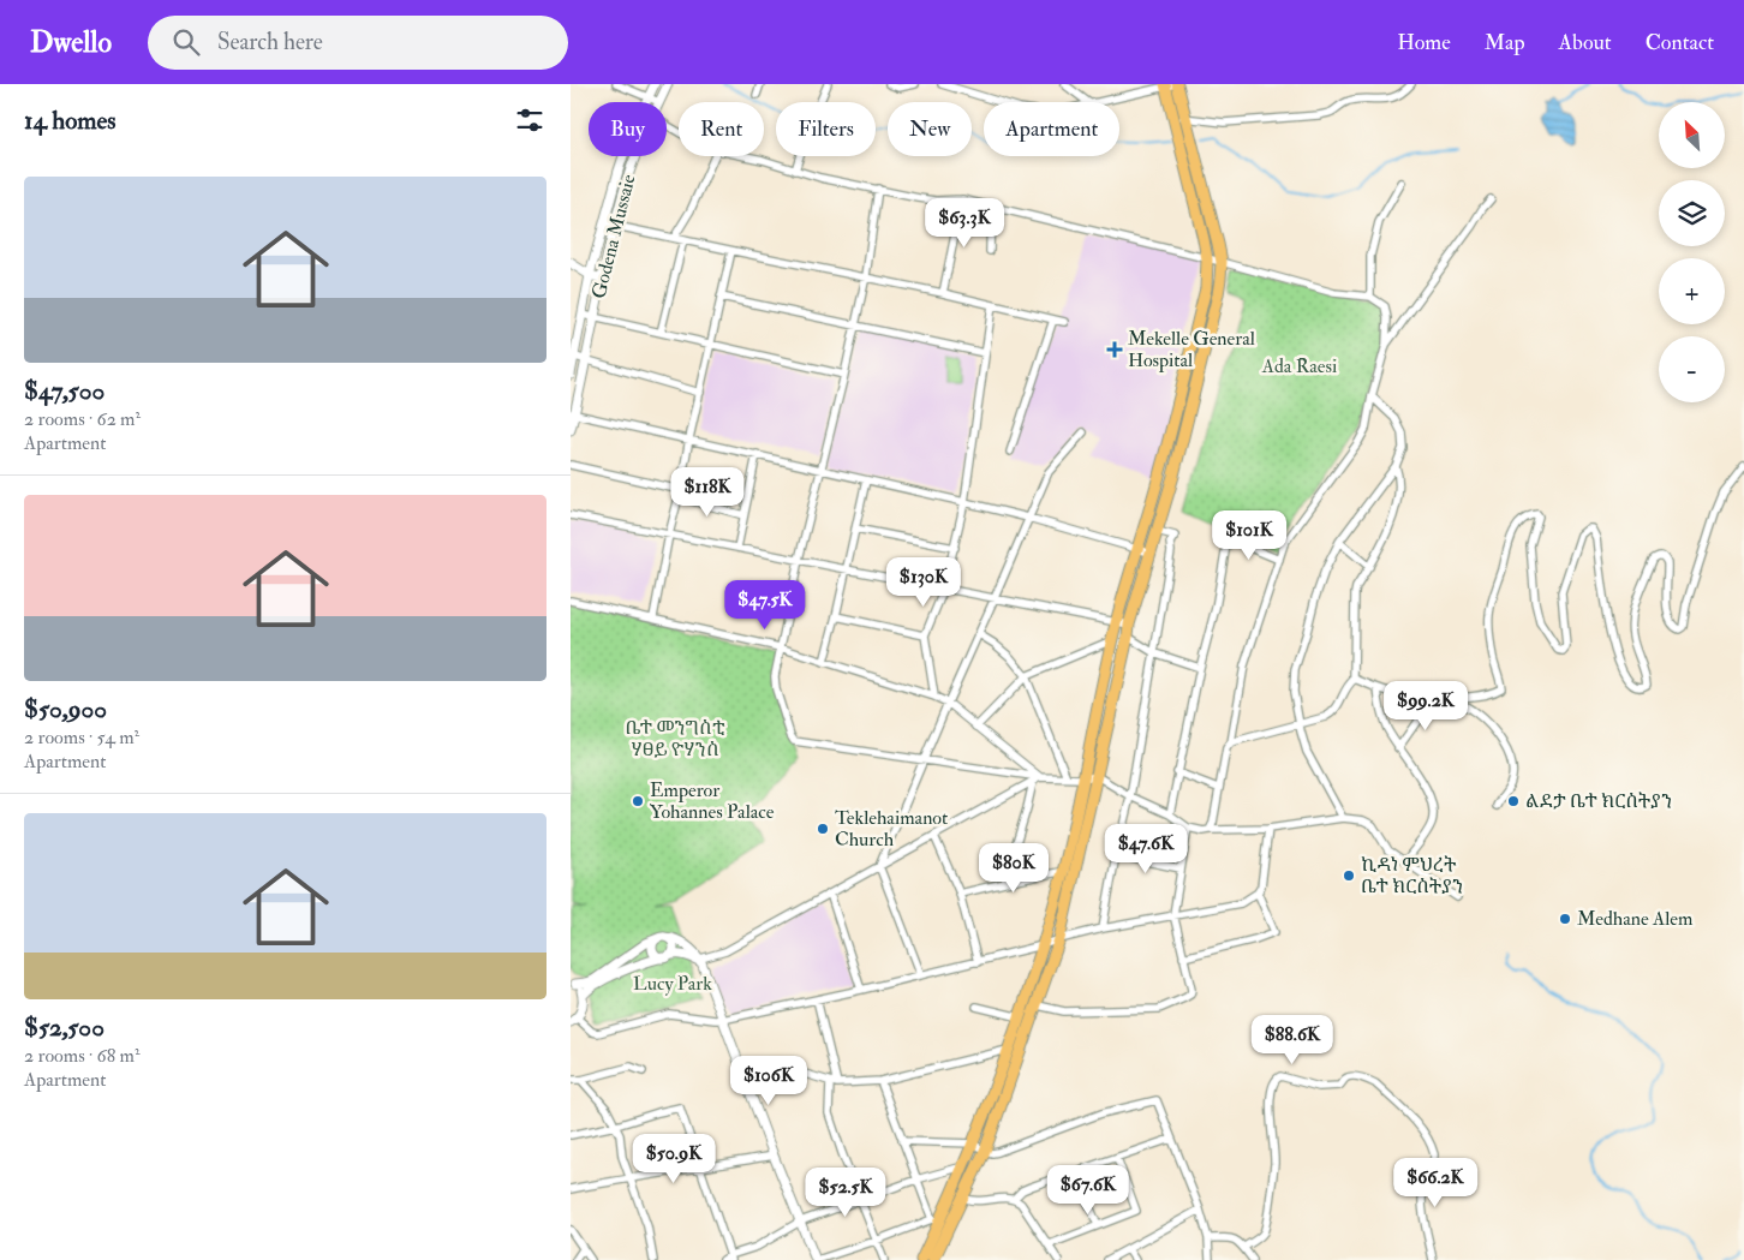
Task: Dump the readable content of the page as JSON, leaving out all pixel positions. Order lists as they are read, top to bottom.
{
  "streets": {
    "street": ["Godena Mussaie"]
  },
  "parks": ["Ada Raesi", "ቤተ መንግስቲ ሃፀይ ዮሃንስ", "Lucy Park"],
  "places": {
    "health": ["Mekelle General Hospital"],
    "other": [
      "Emperor Yohannes Palace",
      "ልደታ ቤተ ክርስትያን",
      "Teklehaimanot Church",
      "ኪዳነ ምህረት ቤተ ክርስትያን",
      "Medhane Alem"
    ]
  },
  "north": "top left",
  "page": {
    "header": "Dwello",
    "search": "Search here",
    "nav": [
      "Home",
      "Map",
      "About",
      "Contact"
    ],
    "heading": "14 homes",
    "map_buttons": ["+", "−"],
    "chip": [
      "Buy",
      "Rent",
      "Filters",
      "New",
      "Apartment"
    ],
    "list": [
      {
        "name": "$47,500",
        "note": "2 rooms · 62 m² · Apartment"
      },
      {
        "name": "$50,900",
        "note": "2 rooms · 54 m² · Apartment"
      },
      {
        "name": "$52,500",
        "note": "2 rooms · 68 m² · Apartment"
      }
    ],
    "price": [
      "$63.3K",
      "$118K",
      "$101K",
      "$130K",
      "$47.5K",
      "$99.2K",
      "$47.6K",
      "$80K",
      "$88.6K",
      "$106K",
      "$50.9K",
      "$66.2K",
      "$67.6K",
      "$52.5K"
    ]
  }
}
